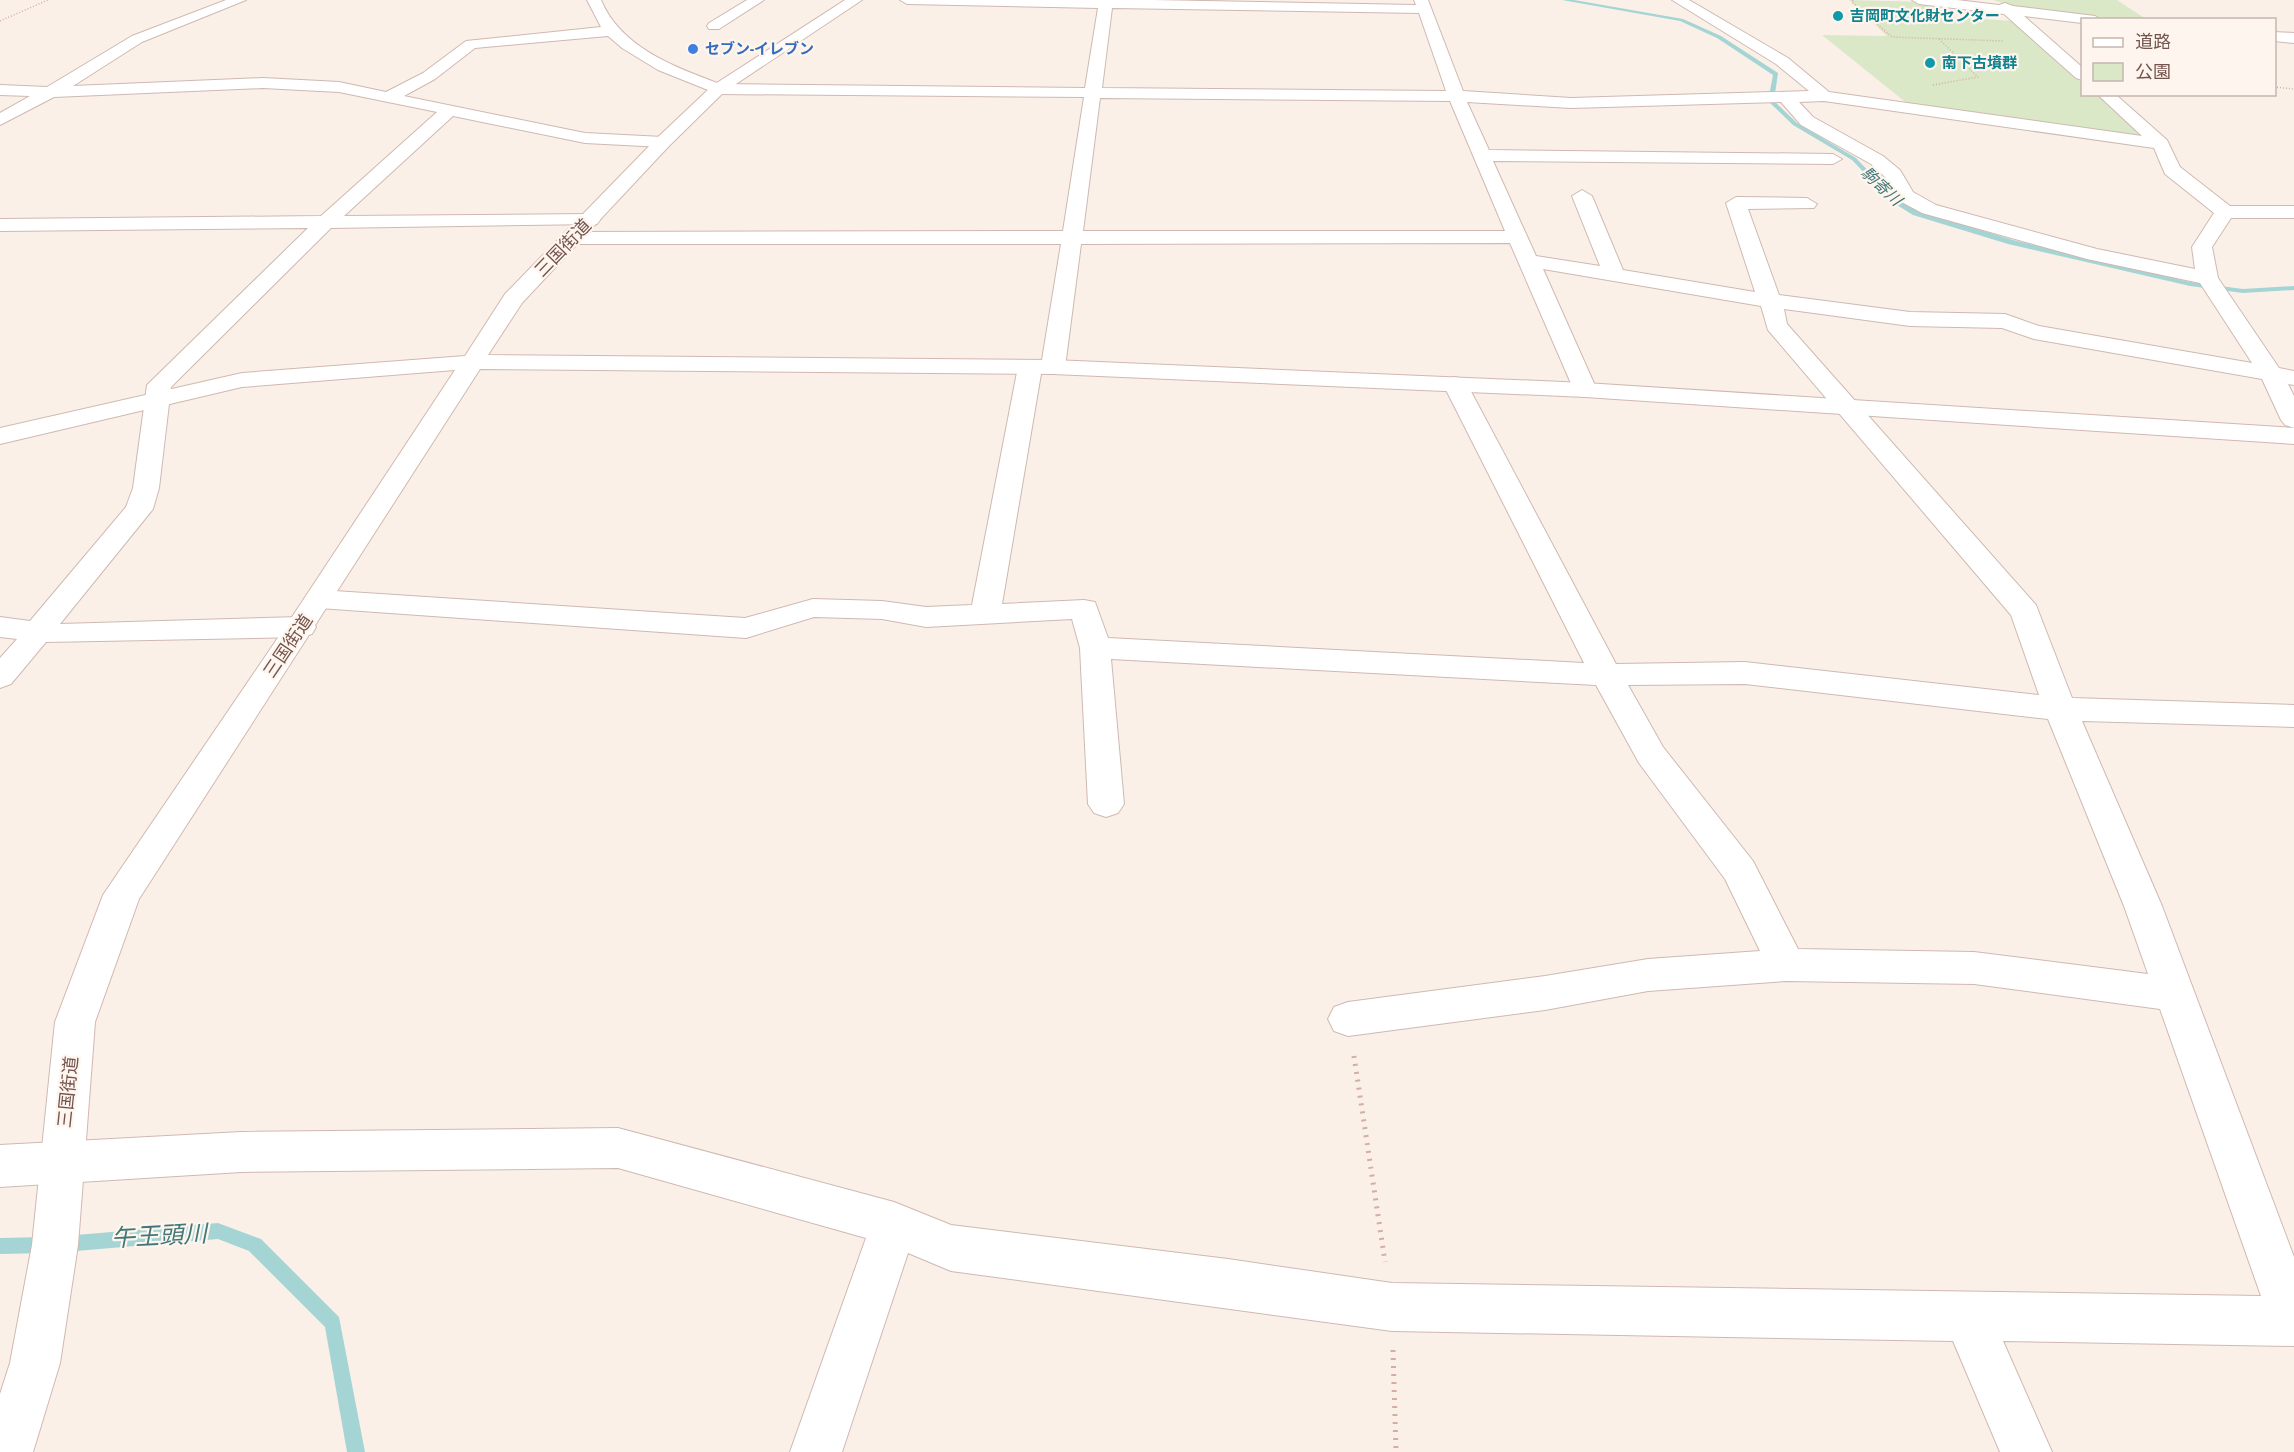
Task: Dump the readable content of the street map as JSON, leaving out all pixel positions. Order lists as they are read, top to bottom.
{
  "streets": {
    "street": ["三国街道"]
  },
  "water": ["駒寄川", "午王頭川"],
  "places": ["吉岡町文化財センター", "セブン-イレブン", "南下古墳群"],
  "legend": ["道路", "公園"]
}
